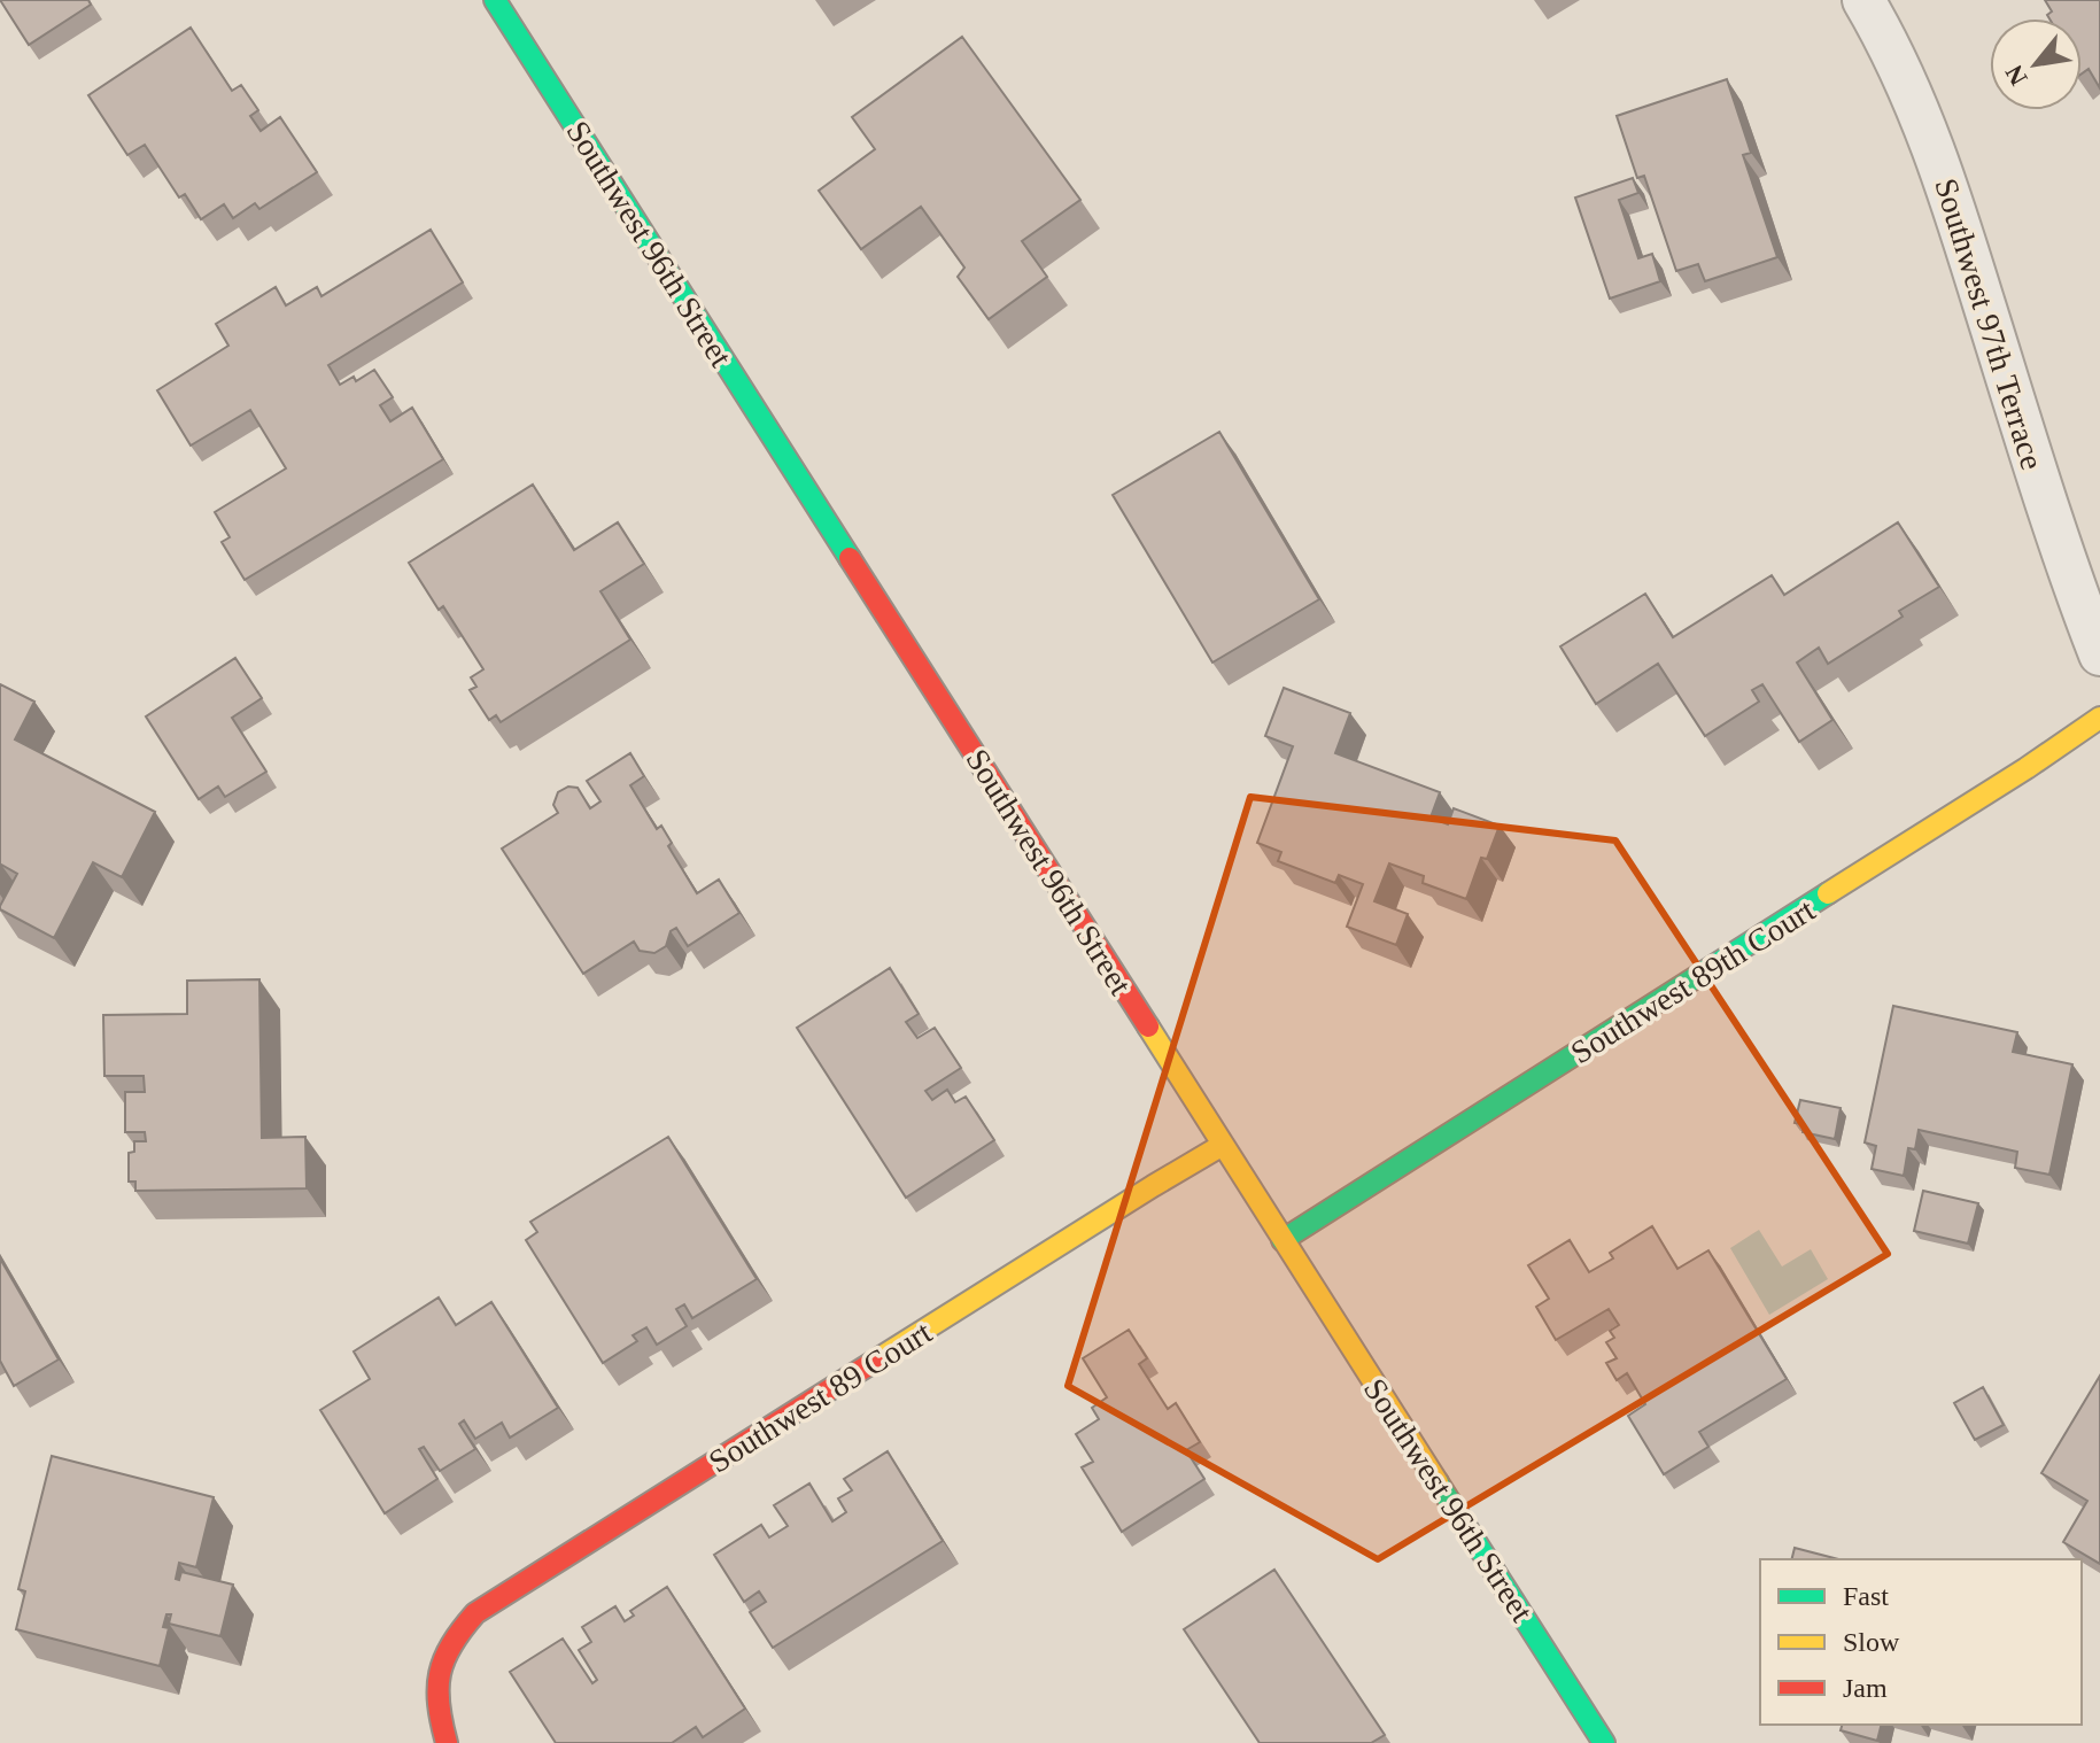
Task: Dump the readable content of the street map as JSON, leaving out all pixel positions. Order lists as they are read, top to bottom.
{
  "streets": {
    "street": [
      "Southwest 96th Street",
      "Southwest 97th Terrace",
      "Southwest 89th Court",
      "Southwest 89 Court"
    ]
  },
  "crossings": [
    ["Southwest 96th Street", "Southwest 89th Court"],
    ["Southwest 96th Street", "Southwest 89 Court"]
  ],
  "legend": ["Fast", "Slow", "Jam"],
  "north": "bottom left"
}
